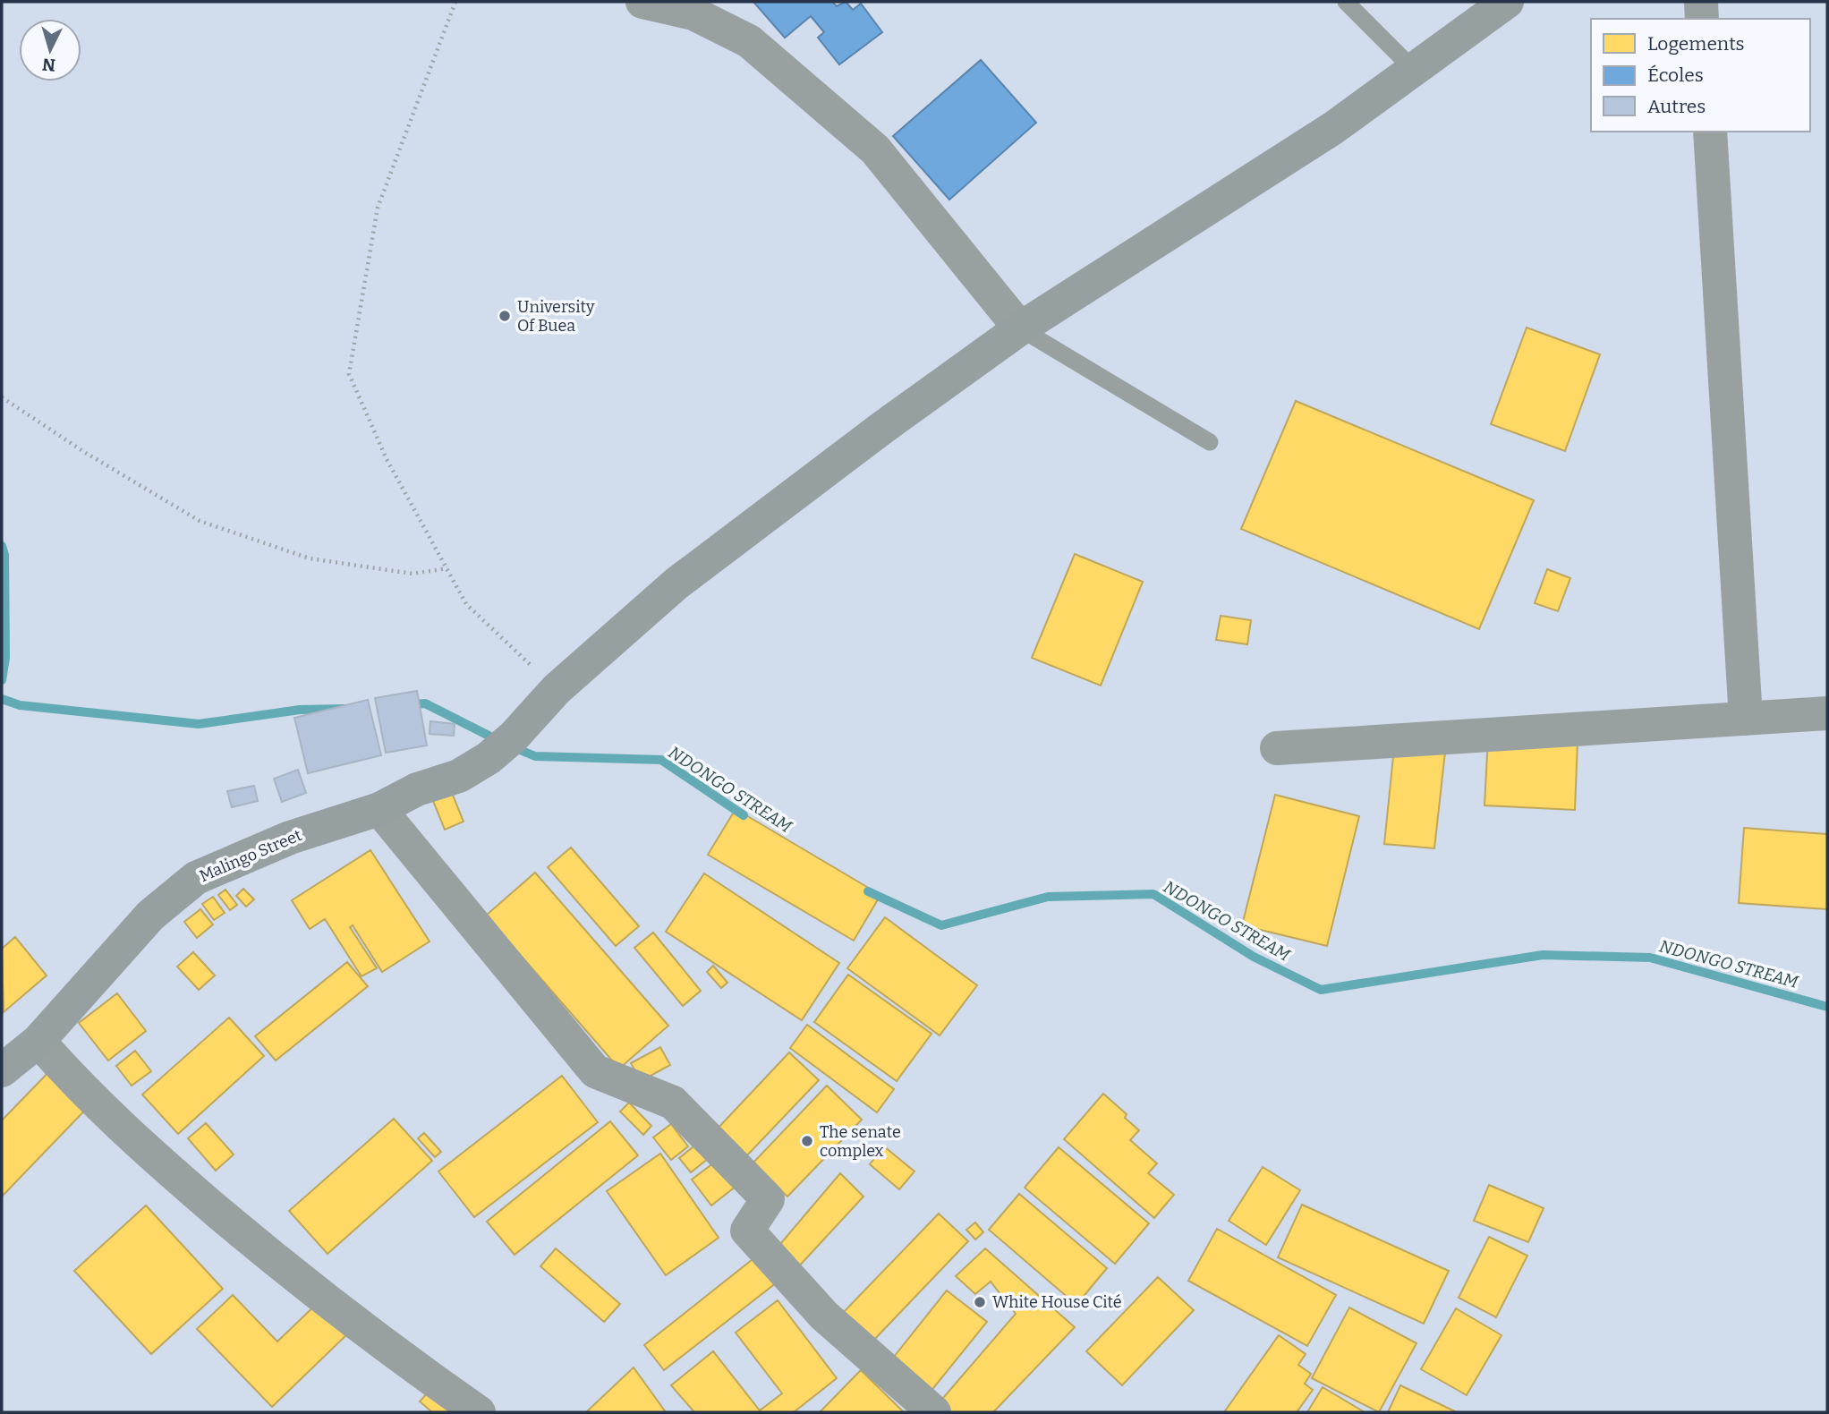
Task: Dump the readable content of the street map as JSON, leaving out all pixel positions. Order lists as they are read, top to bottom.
{
  "streets": {
    "street": ["Malingo Street"]
  },
  "water": ["NDONGO STREAM"],
  "places": ["University Of Buea", "The senate complex", "White House Cité"],
  "legend": ["Logements", "Écoles", "Autres"],
  "north": "bottom"
}
